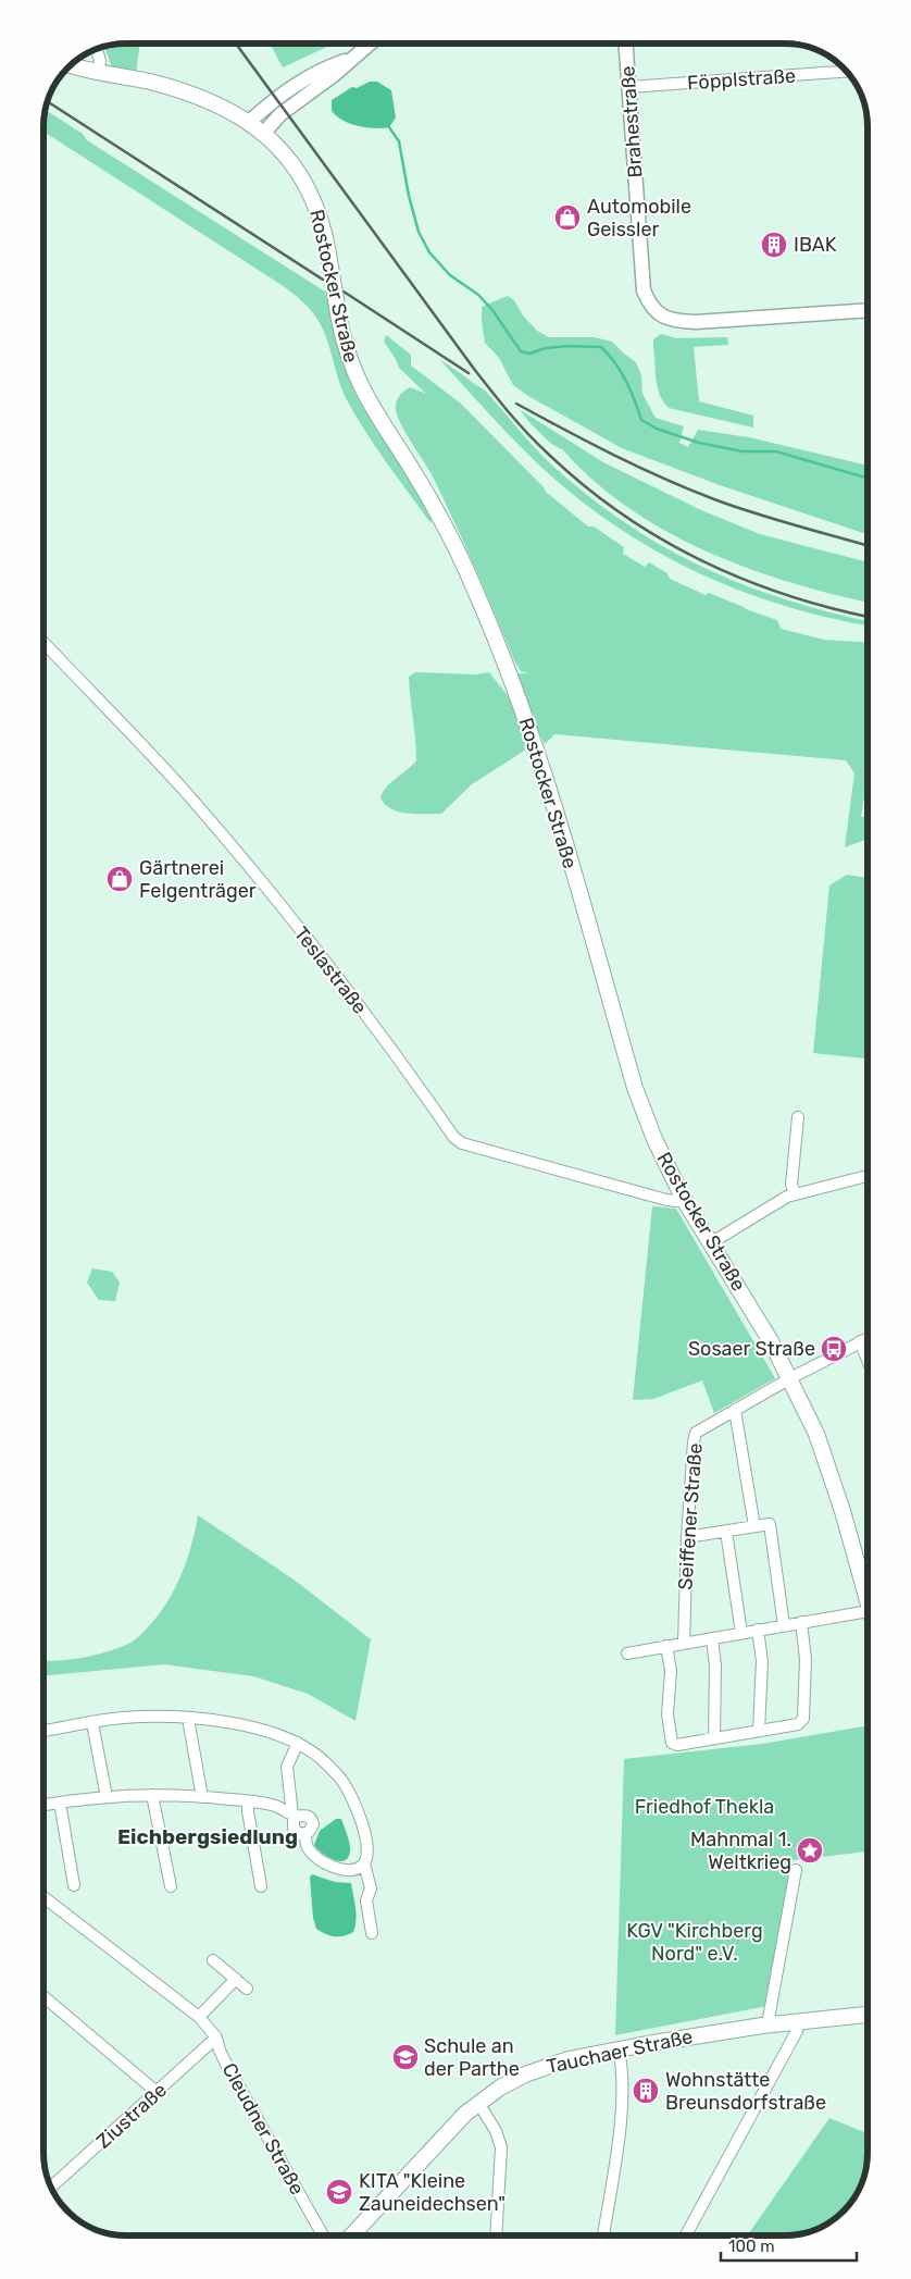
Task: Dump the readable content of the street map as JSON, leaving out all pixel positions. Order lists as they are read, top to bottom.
{
  "streets": {
    "main road": ["Rostocker Straße", "Tauchaer Straße"],
    "street": [
      "Föpplstraße",
      "Brahestraße",
      "Teslastraße",
      "Seiffener Straße",
      "Ziustraße",
      "Cleudner Straße"
    ]
  },
  "crossings": [
    ["Föpplstraße", "Brahestraße"],
    ["Rostocker Straße", "Teslastraße"],
    ["Rostocker Straße", "Seiffener Straße"],
    ["Ziustraße", "Cleudner Straße"]
  ],
  "districts": ["Eichbergsiedlung"],
  "parks": ["Friedhof Thekla", "KGV \"Kirchberg Nord\" e.V."],
  "places": {
    "shop": ["Automobile Geissler", "Gärtnerei Felgenträger"],
    "building": ["IBAK", "Wohnstätte Breunsdorfstraße"],
    "bus stop": ["Sosaer Straße"],
    "place": ["Mahnmal 1. Weltkrieg"],
    "school or university": ["Schule an der Parthe", "KITA \"Kleine Zauneidechsen\""]
  },
  "scale_bar": "100 m"
}
